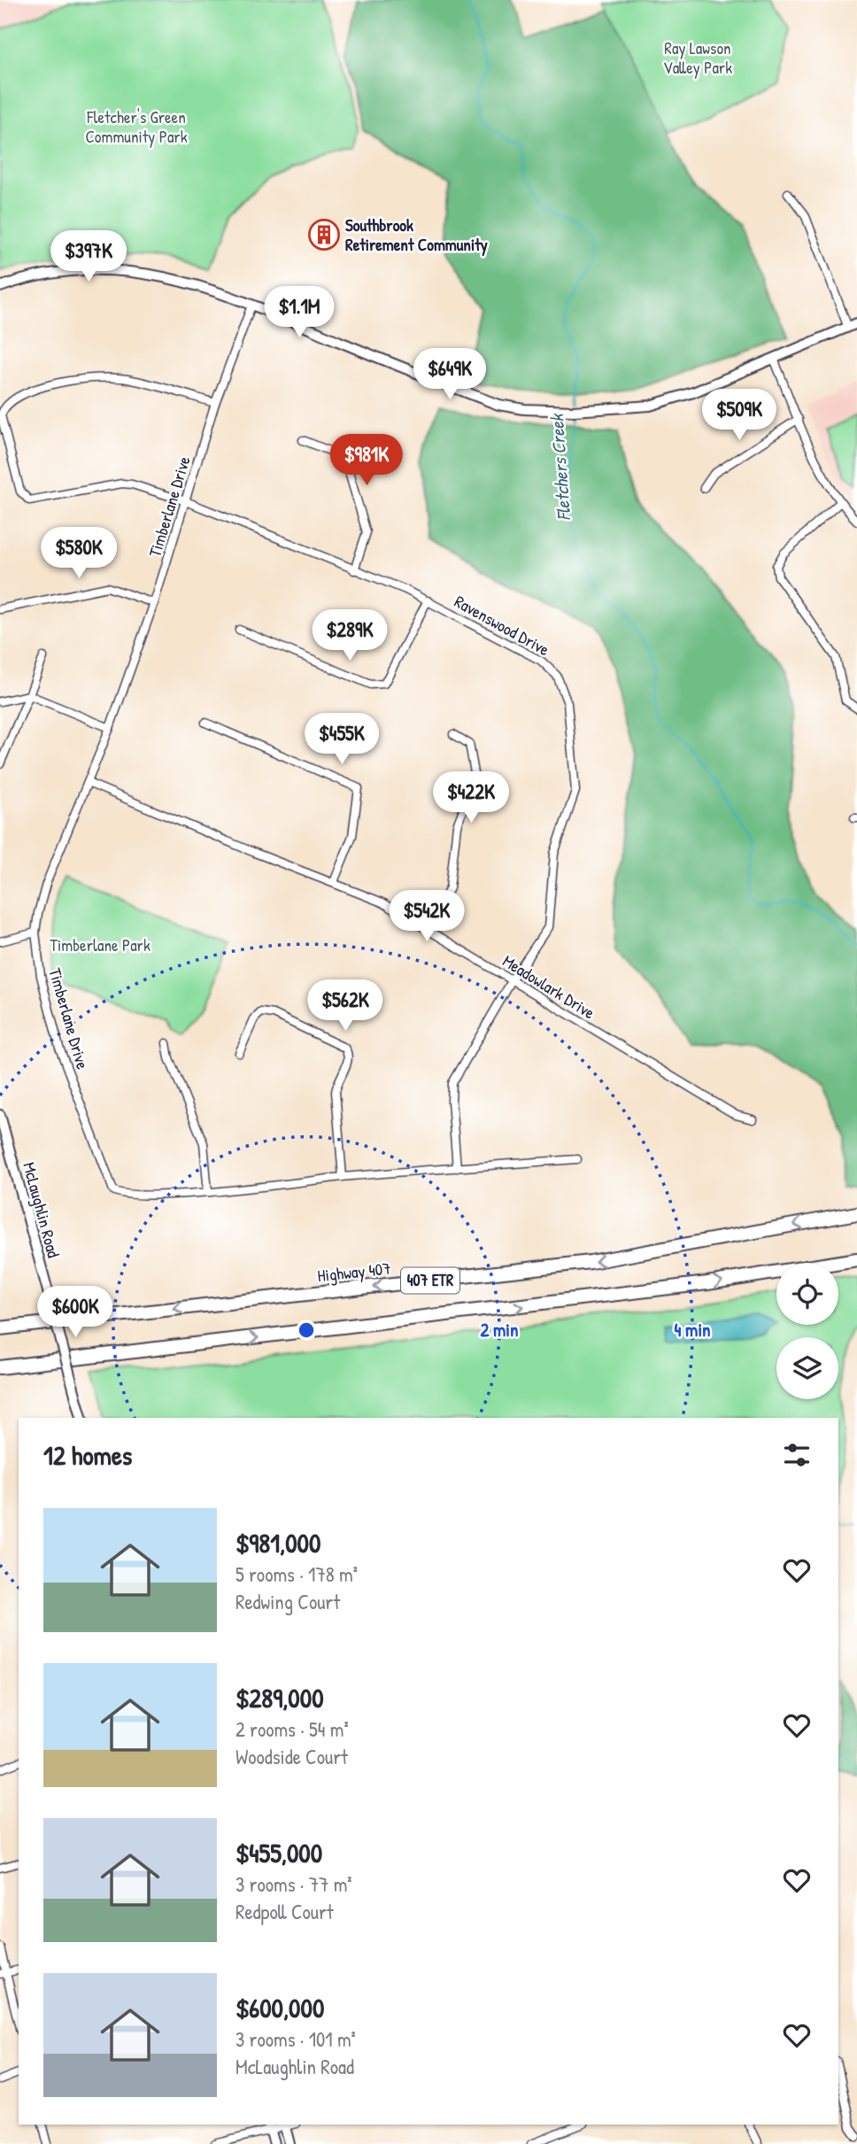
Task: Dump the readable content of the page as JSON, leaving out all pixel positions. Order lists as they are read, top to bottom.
{
  "streets": {
    "highway": ["Highway 407", "407 ETR"],
    "street": [
      "Timberlane Drive",
      "Ravenswood Drive",
      "Meadowlark Drive",
      "McLaughlin Road"
    ]
  },
  "crossings": [
    ["Timberlane Drive", "Ravenswood Drive"],
    ["Timberlane Drive", "Meadowlark Drive"],
    ["Ravenswood Drive", "Meadowlark Drive"]
  ],
  "water": ["Fletchers Creek"],
  "parks": ["Ray Lawson Valley Park", "Fletcher's Green Community Park", "Timberlane Park"],
  "places": {
    "building": ["Southbrook Retirement Community"]
  },
  "page": {
    "price": [
      "$397K",
      "$1.1M",
      "$649K",
      "$509K",
      "$981K",
      "$580K",
      "$289K",
      "$455K",
      "$422K",
      "$542K",
      "$562K",
      "$600K"
    ],
    "heading": "12 homes",
    "list": [
      {
        "name": "$981,000",
        "note": "5 rooms · 178 m² · Redwing Court"
      },
      {
        "name": "$289,000",
        "note": "2 rooms · 54 m² · Woodside Court"
      },
      {
        "name": "$455,000",
        "note": "3 rooms · 77 m² · Redpoll Court"
      },
      {
        "name": "$600,000",
        "note": "3 rooms · 101 m² · McLaughlin Road"
      }
    ]
  },
  "rings": ["2 min", "4 min"]
}
